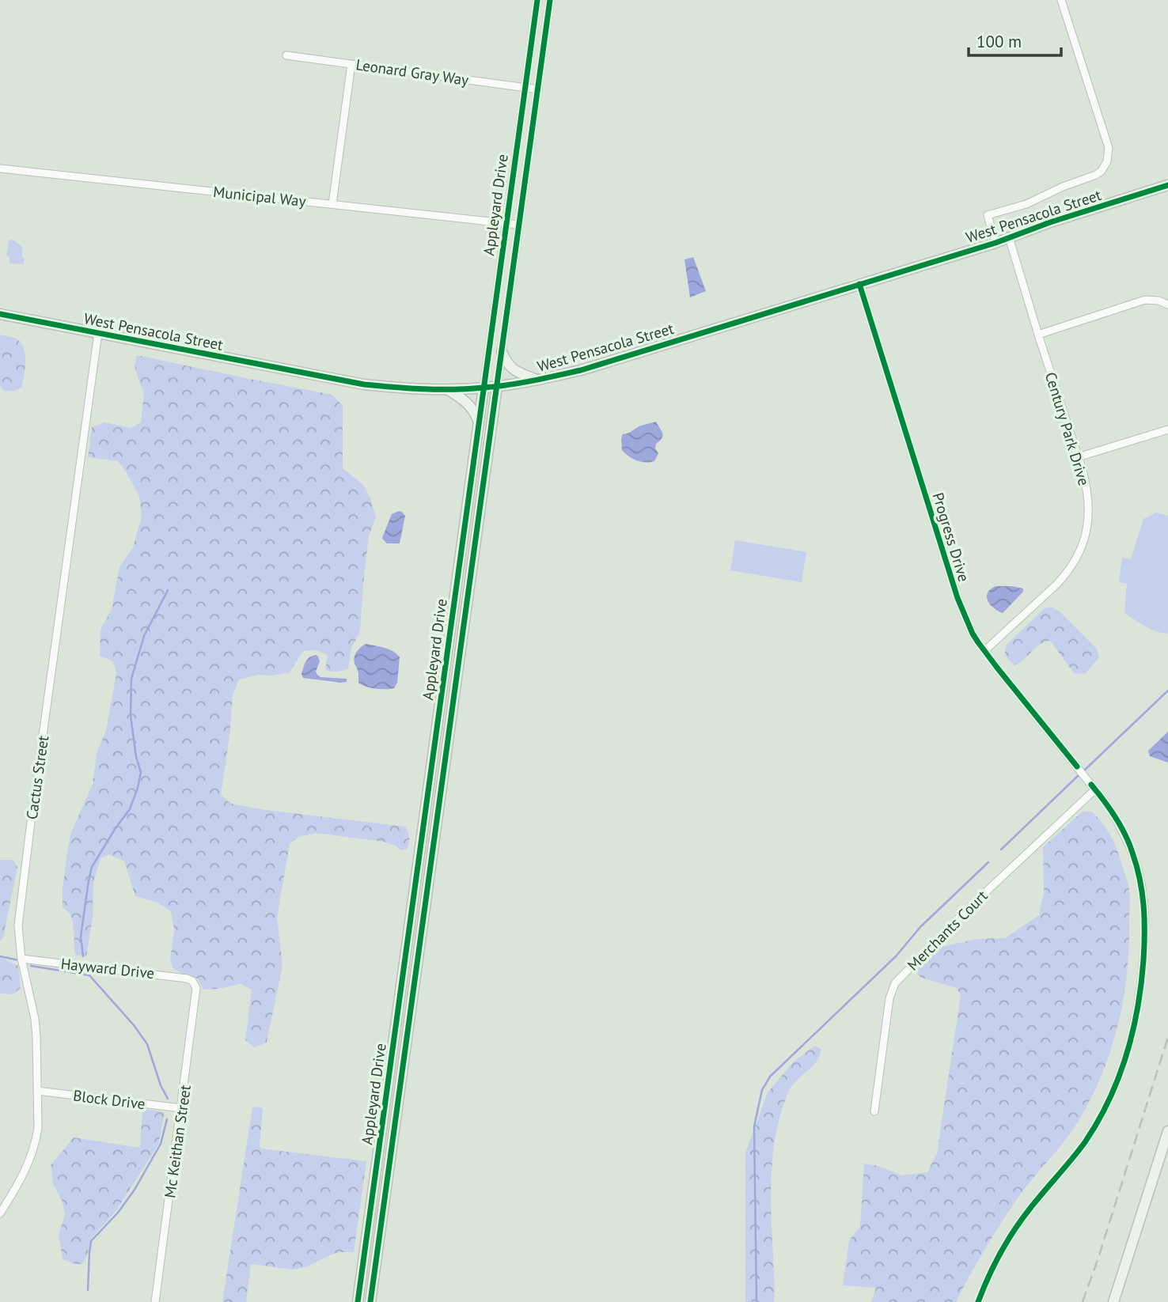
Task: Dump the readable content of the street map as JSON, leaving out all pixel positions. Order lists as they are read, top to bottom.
{
  "streets": {
    "main road": ["Appleyard Drive", "West Pensacola Street"],
    "street": [
      "Leonard Gray Way",
      "Municipal Way",
      "Century Park Drive",
      "Progress Drive",
      "Cactus Street",
      "Merchants Court",
      "Hayward Drive",
      "Block Drive",
      "Mc Keithan Street"
    ]
  },
  "crossings": [
    ["Leonard Gray Way", "Appleyard Drive"],
    ["Municipal Way", "Appleyard Drive"],
    ["Appleyard Drive", "West Pensacola Street"],
    ["West Pensacola Street", "Century Park Drive"],
    ["West Pensacola Street", "Progress Drive"],
    ["West Pensacola Street", "Cactus Street"],
    ["Century Park Drive", "Progress Drive"],
    ["Progress Drive", "Merchants Court"],
    ["Cactus Street", "Hayward Drive"],
    ["Cactus Street", "Block Drive"],
    ["Hayward Drive", "Mc Keithan Street"],
    ["Block Drive", "Mc Keithan Street"]
  ],
  "scale_bar": "100 m"
}
